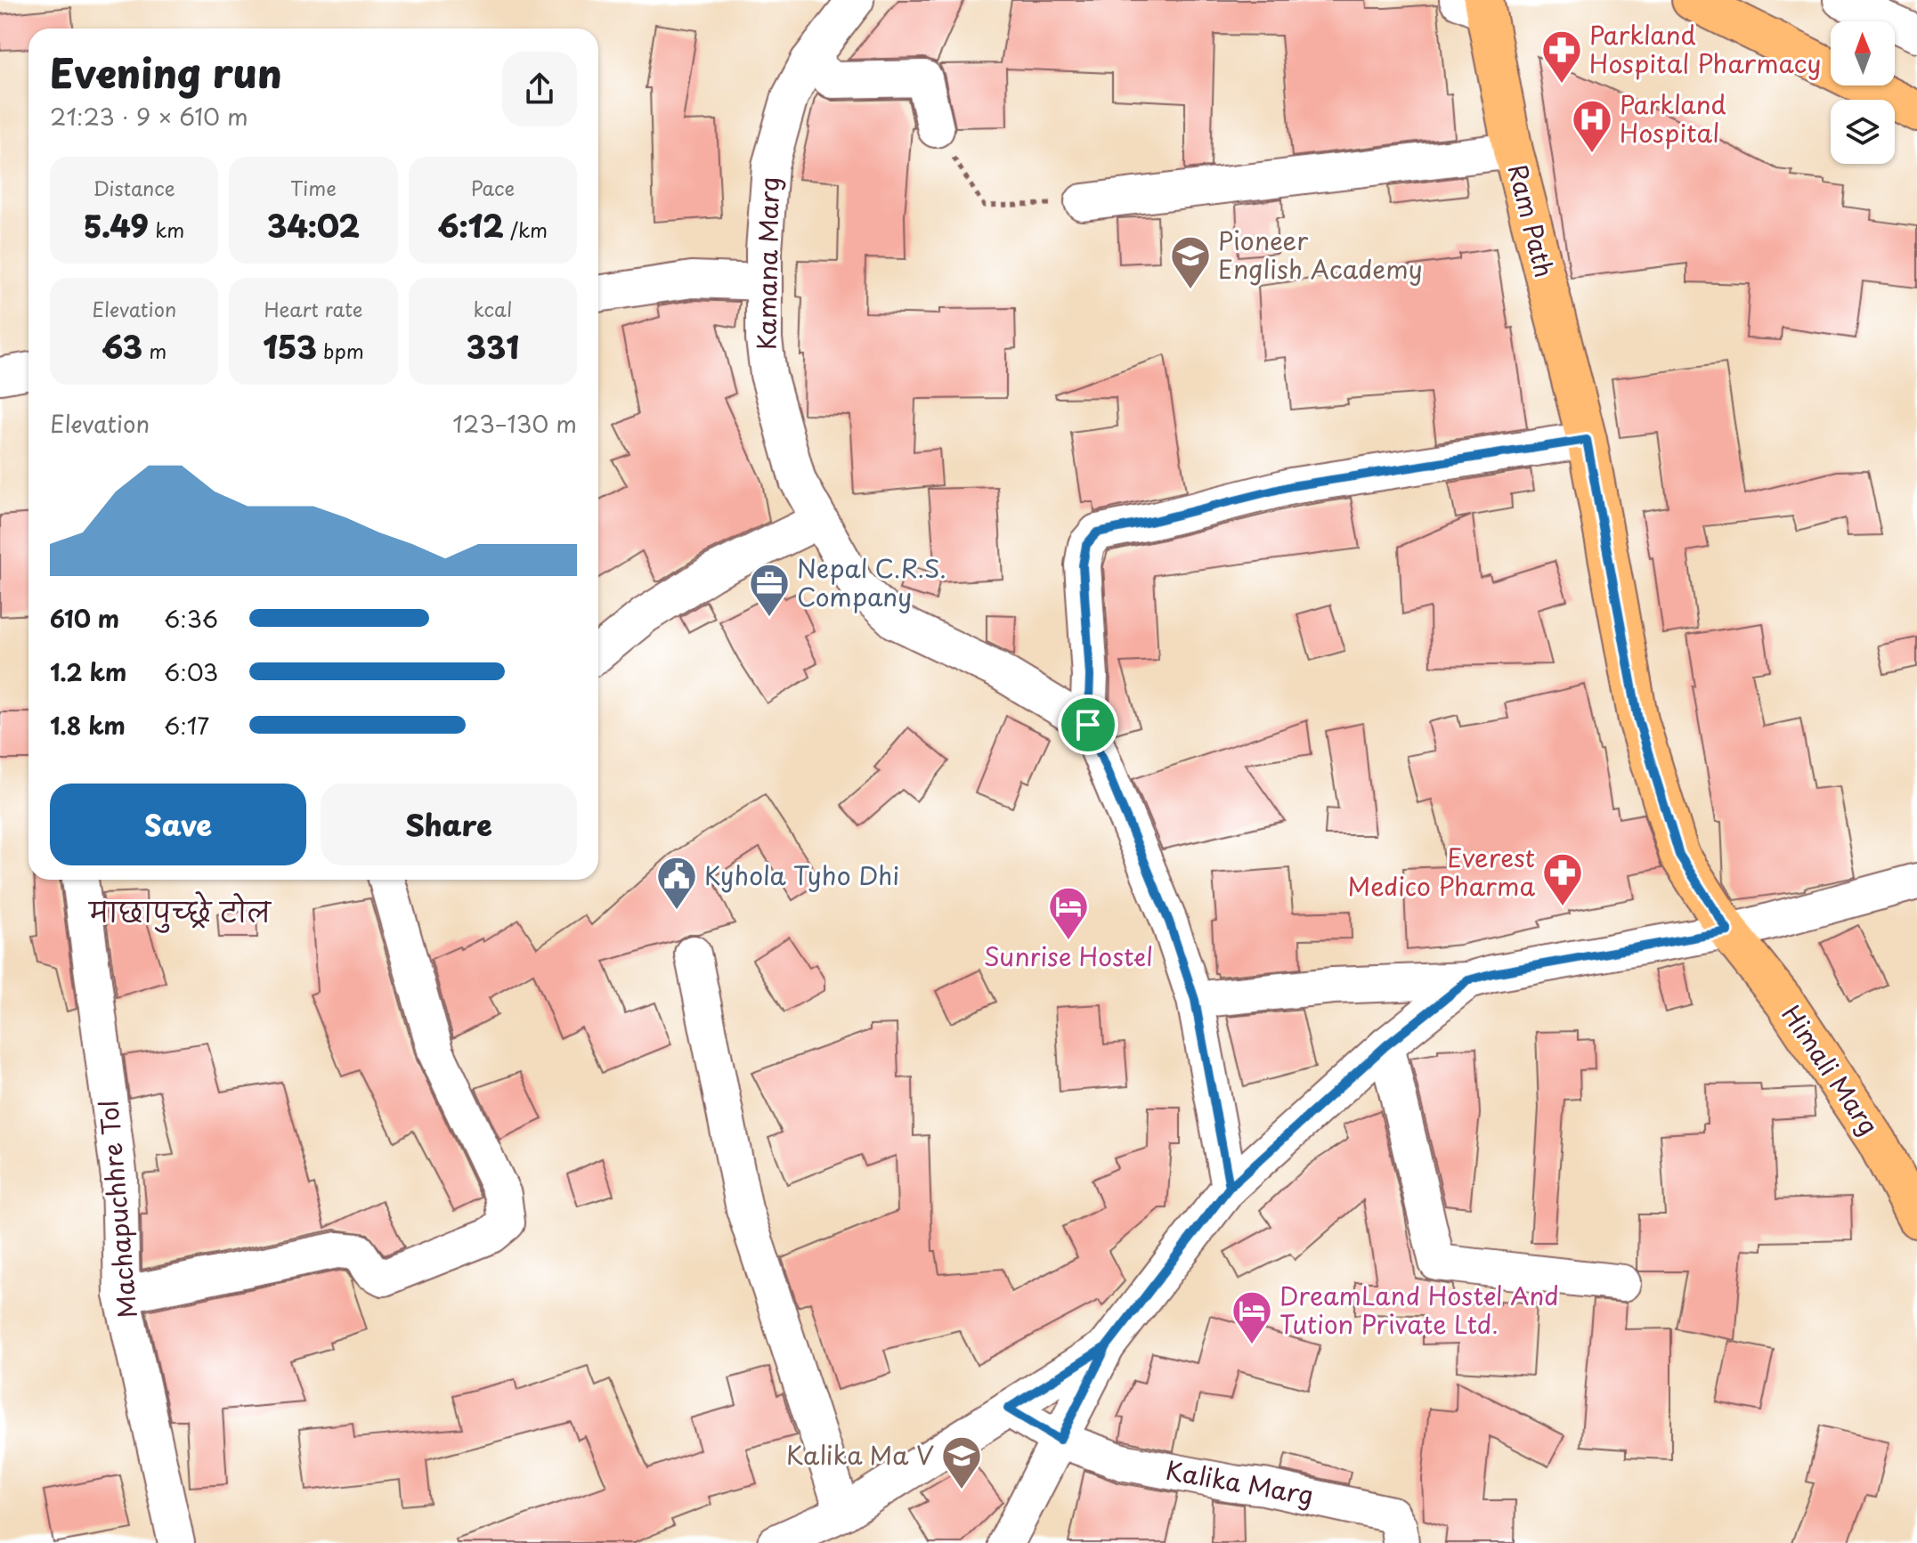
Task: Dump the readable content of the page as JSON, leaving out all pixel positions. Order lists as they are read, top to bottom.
{
  "streets": {
    "main road": ["Ram Path", "Himali Marg"],
    "street": ["Kamana Marg", "Machapuchhre Tol", "Kalika Marg"]
  },
  "crossings": [
    ["Ram Path", "Himali Marg"]
  ],
  "districts": ["माछापुच्छ्रे टोल"],
  "places": {
    "pharmacy": ["Parkland Hospital Pharmacy", "Everest Medico Pharma"],
    "hospital": ["Parkland Hospital"],
    "school or university": ["Pioneer English Academy", "Kalika Ma V"],
    "office": ["Nepal C.R.S. Company"],
    "public building": ["Kyhola Tyho Dhi"],
    "hotel": ["Sunrise Hostel", "DreamLand Hostel And Tution Private Ltd."]
  },
  "north": "top",
  "page": {
    "heading": ["Evening run", "21:23 · 9 × 610 m"],
    "stats": [
      ["Distance", "5.49 km"],
      ["Time", "34:02"],
      ["Pace", "6:12 /km"],
      ["Elevation", "63 m"],
      ["Heart rate", "153 bpm"],
      ["kcal", "331"]
    ],
    "chart": ["Elevation", "123–130 m"],
    "list": [
      {
        "name": "610 m",
        "note": "6:36"
      },
      {
        "name": "1.2 km",
        "note": "6:03"
      },
      {
        "name": "1.8 km",
        "note": "6:17"
      }
    ],
    "buttons": ["Save", "Share"]
  }
}
